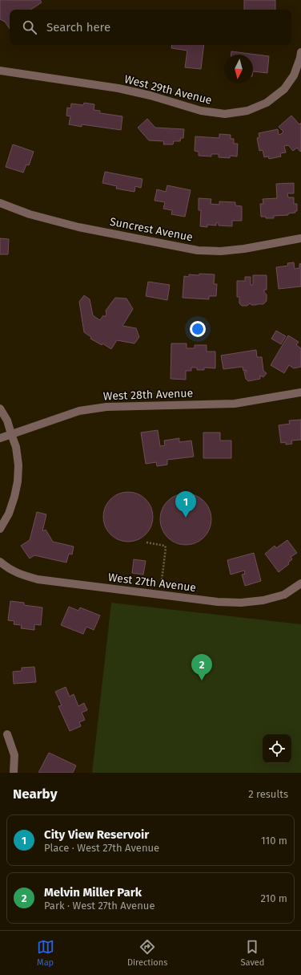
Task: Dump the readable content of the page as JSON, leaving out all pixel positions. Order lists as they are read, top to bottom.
{
  "streets": {
    "street": [
      "West 29th Avenue",
      "Suncrest Avenue",
      "West 28th Avenue",
      "West 27th Avenue"
    ]
  },
  "north": "bottom",
  "page": {
    "search": "Search here",
    "pins": ["1", "2"],
    "heading": ["Nearby", "2 results"],
    "list": [
      {
        "mark": "1",
        "name": "City View Reservoir",
        "note": "Place · West 27th Avenue",
        "value": "110 m"
      },
      {
        "mark": "2",
        "name": "Melvin Miller Park",
        "note": "Park · West 27th Avenue",
        "value": "210 m"
      }
    ],
    "nav": ["Map", "Directions", "Saved"]
  }
}
